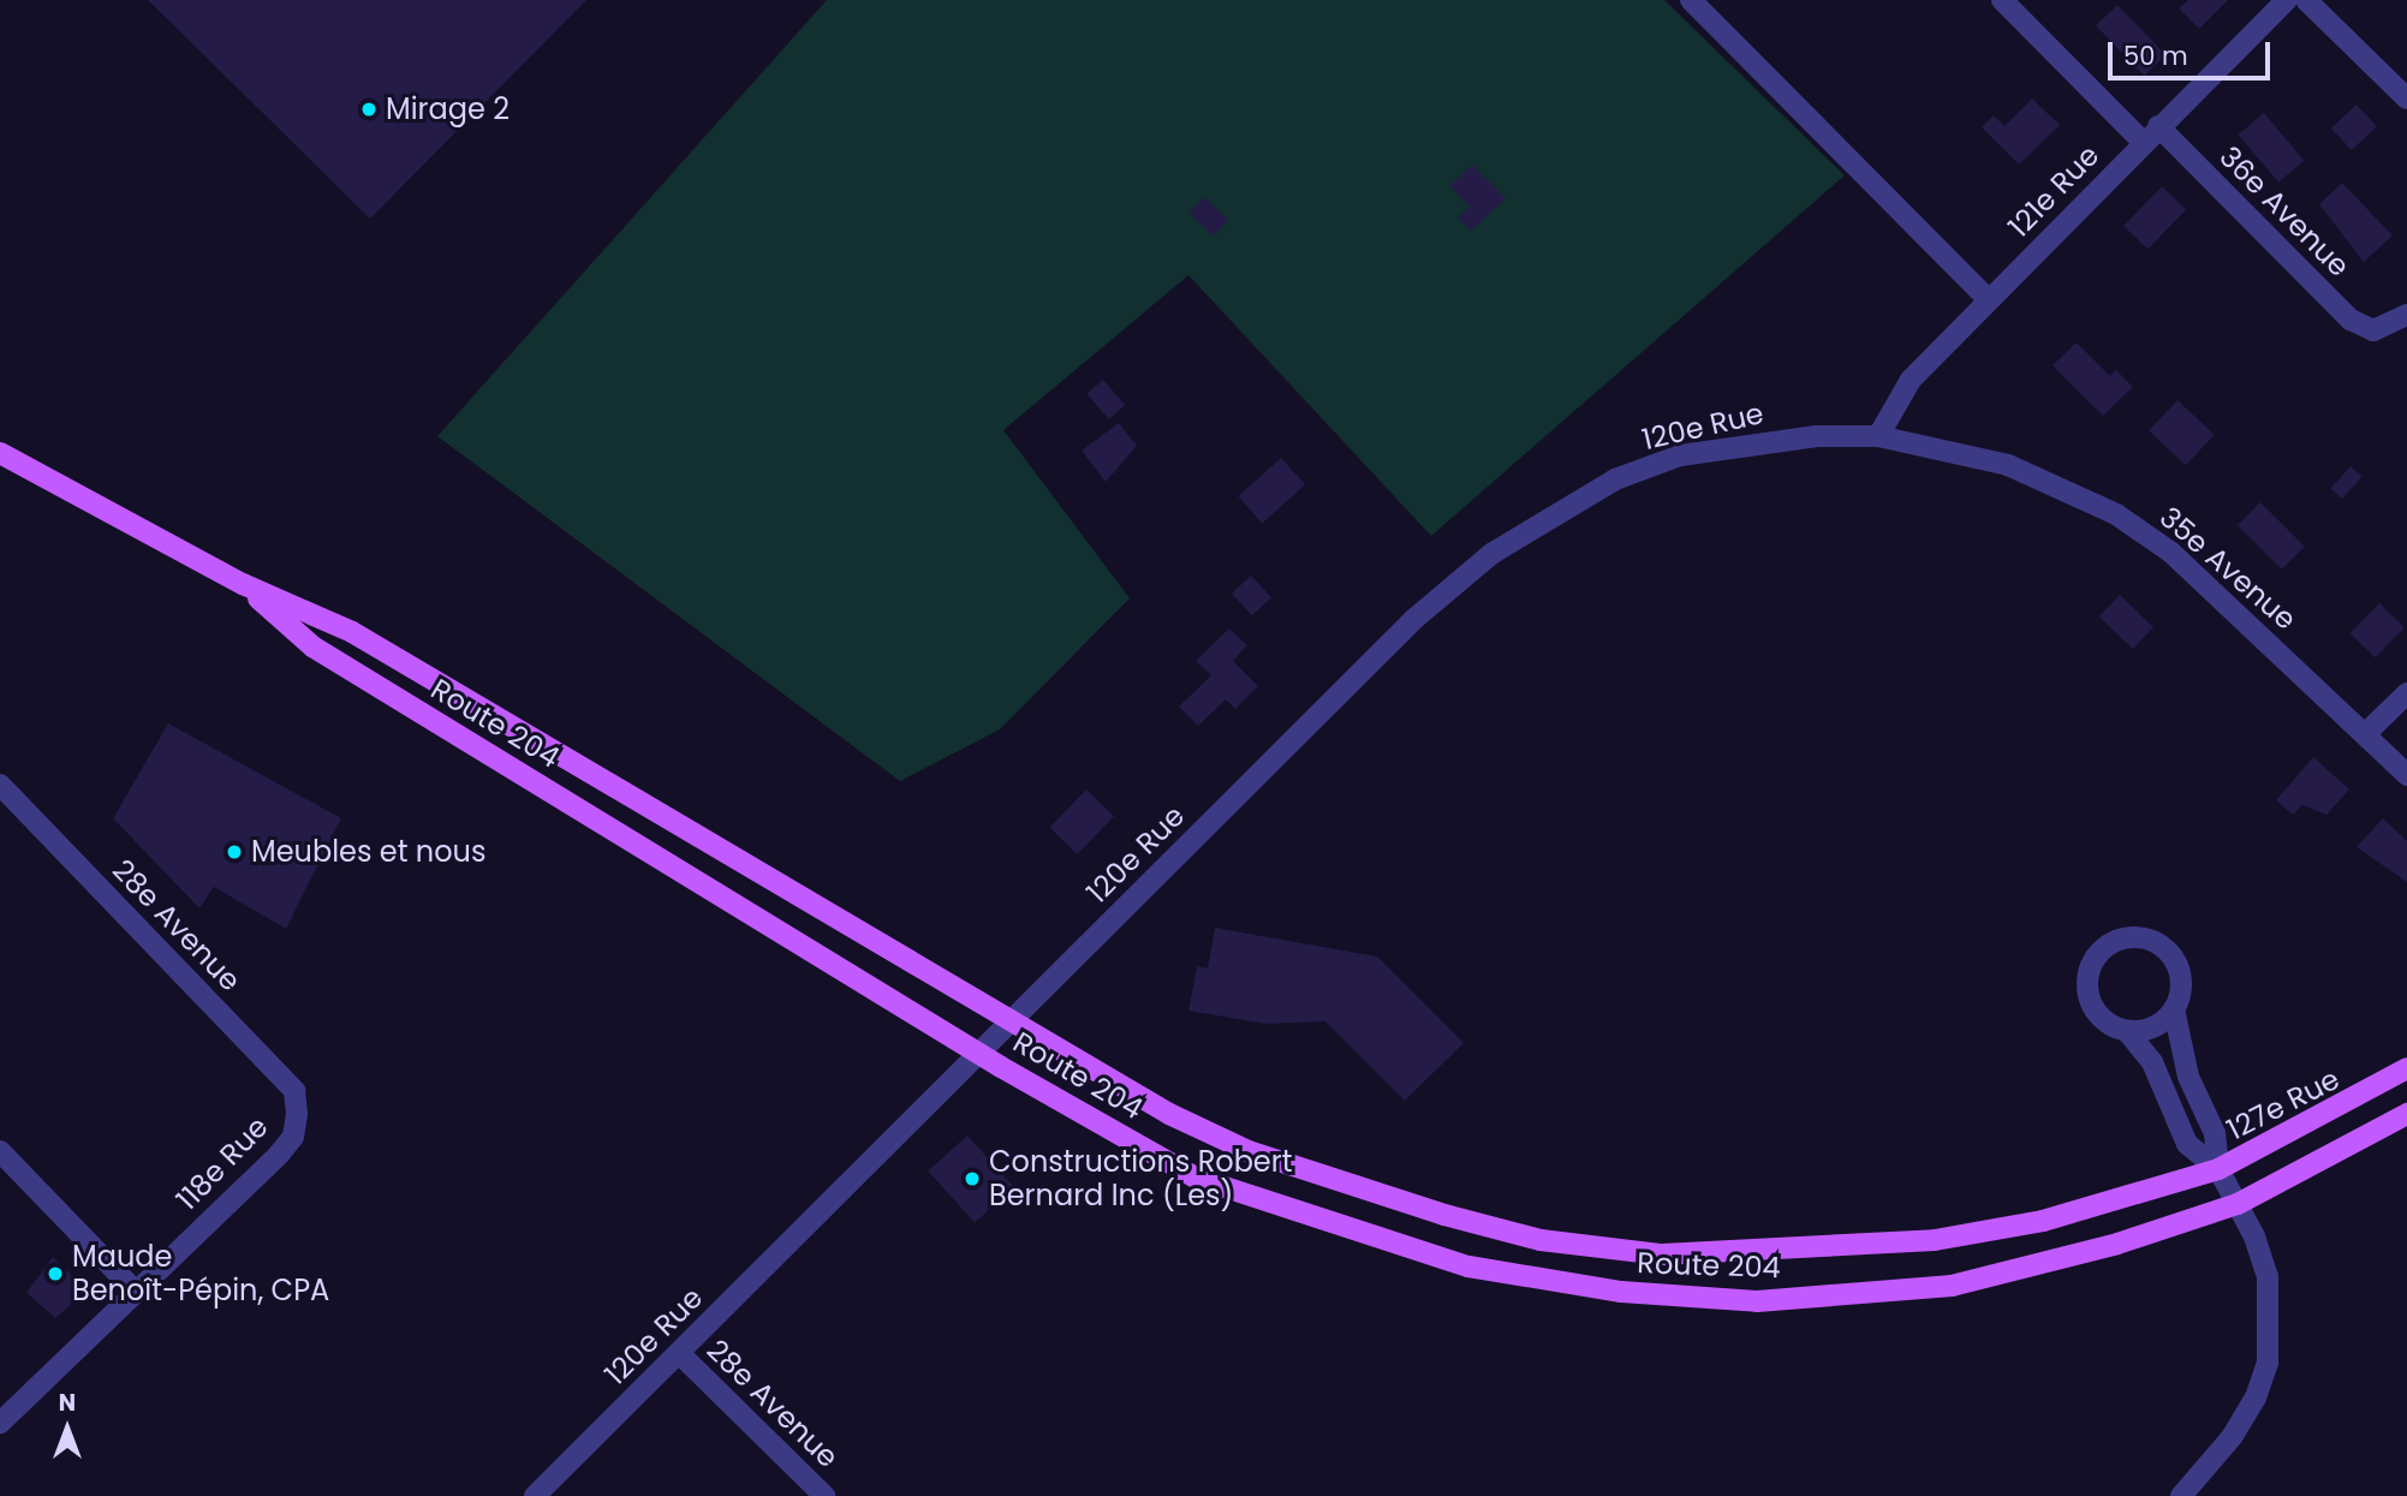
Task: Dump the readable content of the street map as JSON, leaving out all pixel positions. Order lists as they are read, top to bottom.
{
  "streets": {
    "main road": ["Route 204", "127e Rue"],
    "street": [
      "121e Rue",
      "36e Avenue",
      "120e Rue",
      "35e Avenue",
      "28e Avenue",
      "118e Rue"
    ]
  },
  "crossings": [
    ["121e Rue", "36e Avenue"],
    ["121e Rue", "120e Rue"],
    ["121e Rue", "35e Avenue"],
    ["120e Rue", "35e Avenue"],
    ["120e Rue", "Route 204"],
    ["120e Rue", "28e Avenue"],
    ["Route 204", "127e Rue"],
    ["28e Avenue", "118e Rue"]
  ],
  "places": [
    "Mirage 2",
    "Meubles et nous",
    "Constructions Robert Bernard Inc (Les)",
    "Maude Benoît-Pépin, CPA"
  ],
  "scale_bar": "50 m",
  "north": "top"
}
